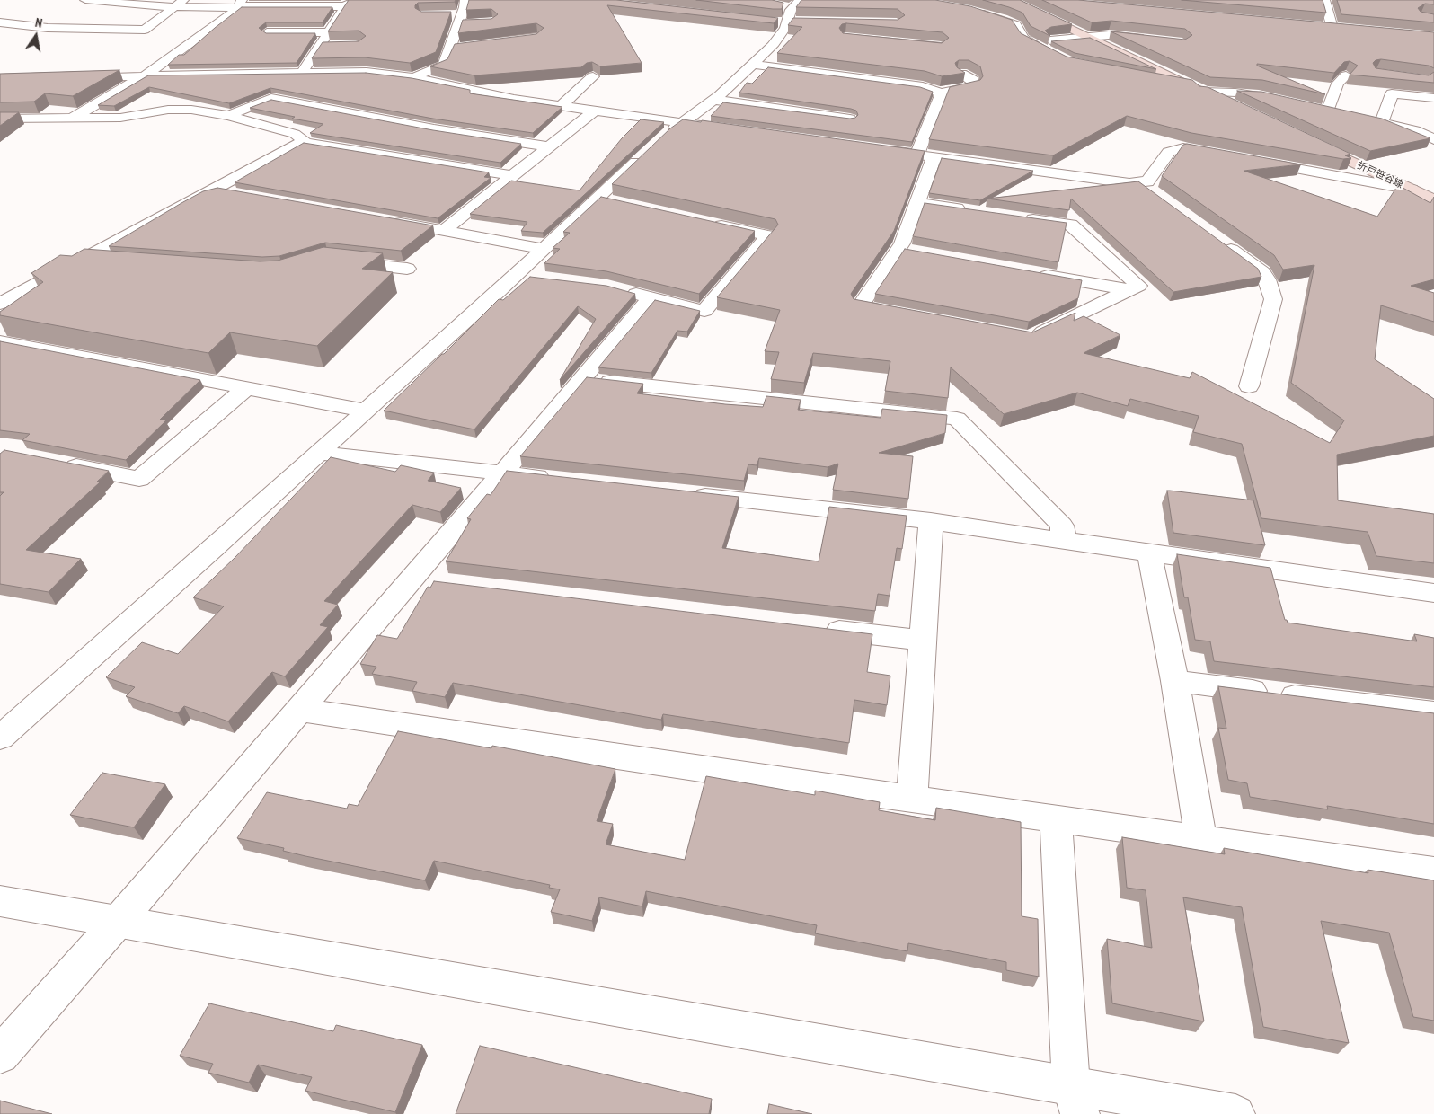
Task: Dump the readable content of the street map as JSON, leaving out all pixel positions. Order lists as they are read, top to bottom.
{
  "streets": {
    "main road": ["折戸笹谷線"]
  },
  "north": "top"
}
